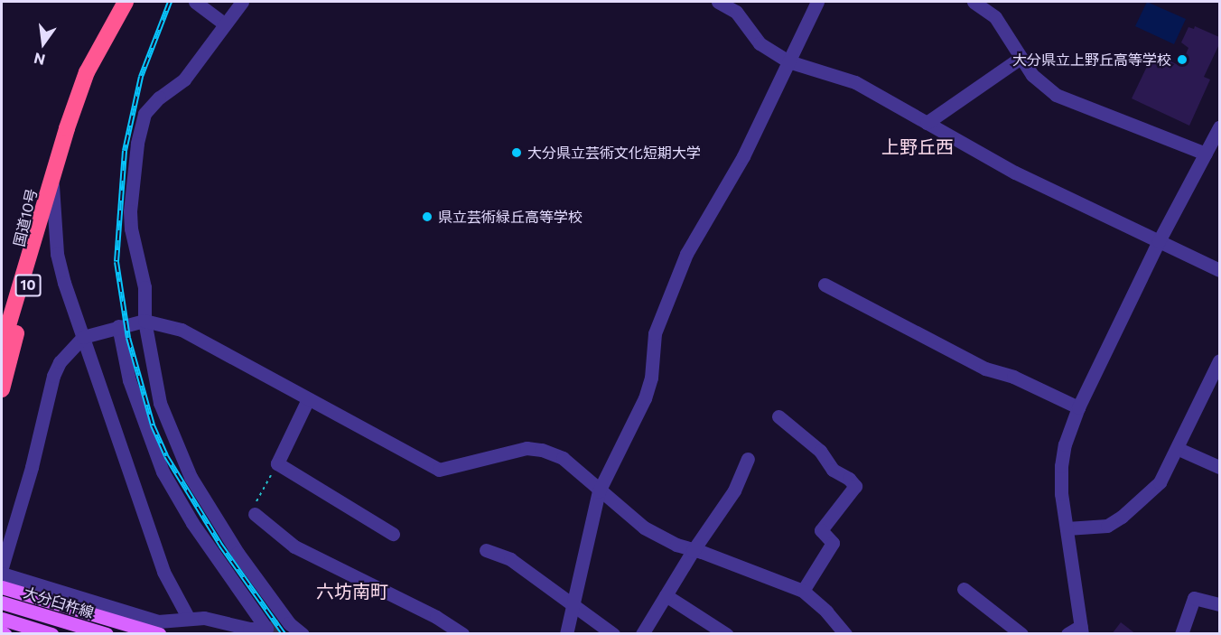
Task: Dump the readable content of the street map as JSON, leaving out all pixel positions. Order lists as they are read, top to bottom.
{
  "streets": {
    "highway": ["国道10号", "10"],
    "main road": ["大分臼杵線"]
  },
  "districts": ["上野丘西", "六坊南町"],
  "places": ["大分県立上野丘高等学校", "大分県立芸術文化短期大学", "県立芸術緑丘高等学校"],
  "north": "bottom"
}
